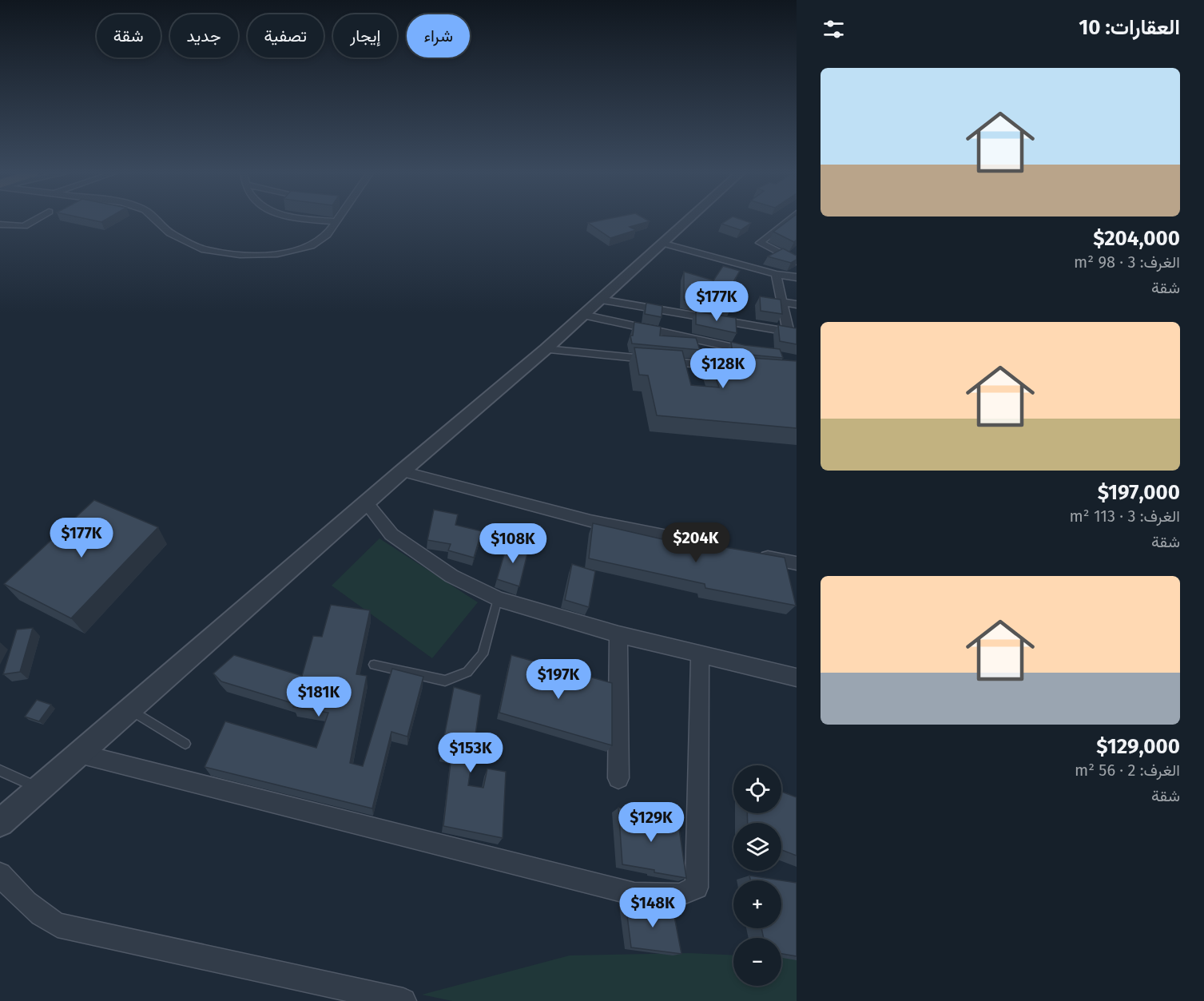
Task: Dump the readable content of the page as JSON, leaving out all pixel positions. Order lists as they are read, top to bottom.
{
  "page": {
    "heading": "العقارات: 10",
    "chip": [
      "شراء",
      "إيجار",
      "تصفية",
      "جديد",
      "شقة"
    ],
    "list": [
      {
        "name": "$204,000",
        "note": "الغرف: 3 · 98 m² · شقة"
      },
      {
        "name": "$197,000",
        "note": "الغرف: 3 · 113 m² · شقة"
      },
      {
        "name": "$129,000",
        "note": "الغرف: 2 · 56 m² · شقة"
      }
    ],
    "price": [
      "$177K",
      "$128K",
      "$177K",
      "$204K",
      "$108K",
      "$197K",
      "$181K",
      "$153K",
      "$129K",
      "$148K"
    ],
    "map_buttons": ["+", "−"]
  }
}
